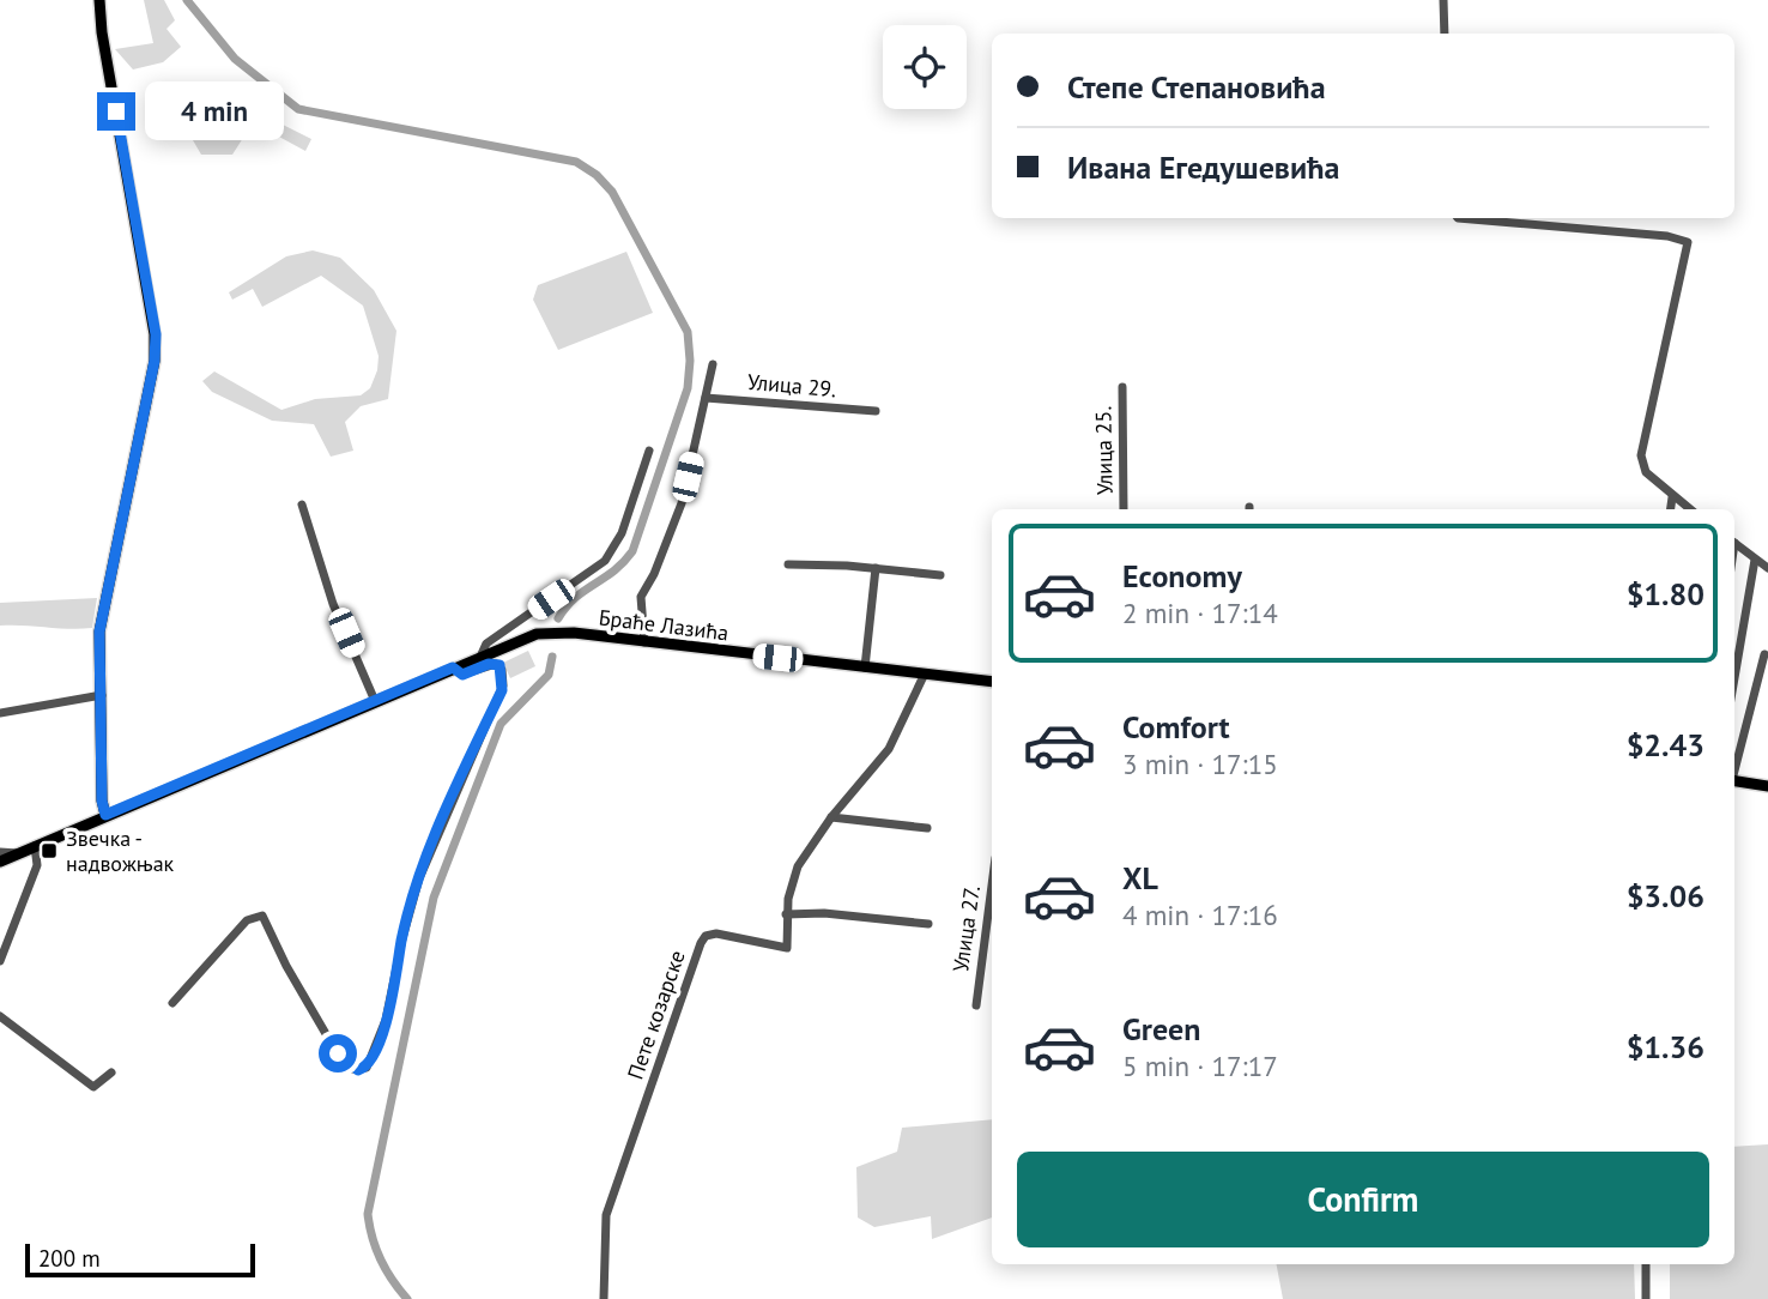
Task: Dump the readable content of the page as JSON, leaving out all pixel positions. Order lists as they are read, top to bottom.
{
  "streets": {
    "main road": ["Браће Лазића"],
    "street": [
      "Улица 29.",
      "Улица 25.",
      "Улица 27.",
      "Пете козарске"
    ]
  },
  "crossings": [
    ["Браће Лазића", "Пете козарске"]
  ],
  "places": {
    "transit": ["Звечка - надвожњак"]
  },
  "scale_bar": "200 m",
  "page": {
    "banner": ["Степе Степановића", "Ивана Егедушевића"],
    "bubble": "4 min",
    "list": [
      {
        "name": "Economy",
        "note": "2 min · 17:14",
        "value": "$1.80"
      },
      {
        "name": "Comfort",
        "note": "3 min · 17:15",
        "value": "$2.43"
      },
      {
        "name": "XL",
        "note": "4 min · 17:16",
        "value": "$3.06"
      },
      {
        "name": "Green",
        "note": "5 min · 17:17",
        "value": "$1.36"
      }
    ],
    "buttons": "Confirm",
    "scale": "200 m"
  }
}
